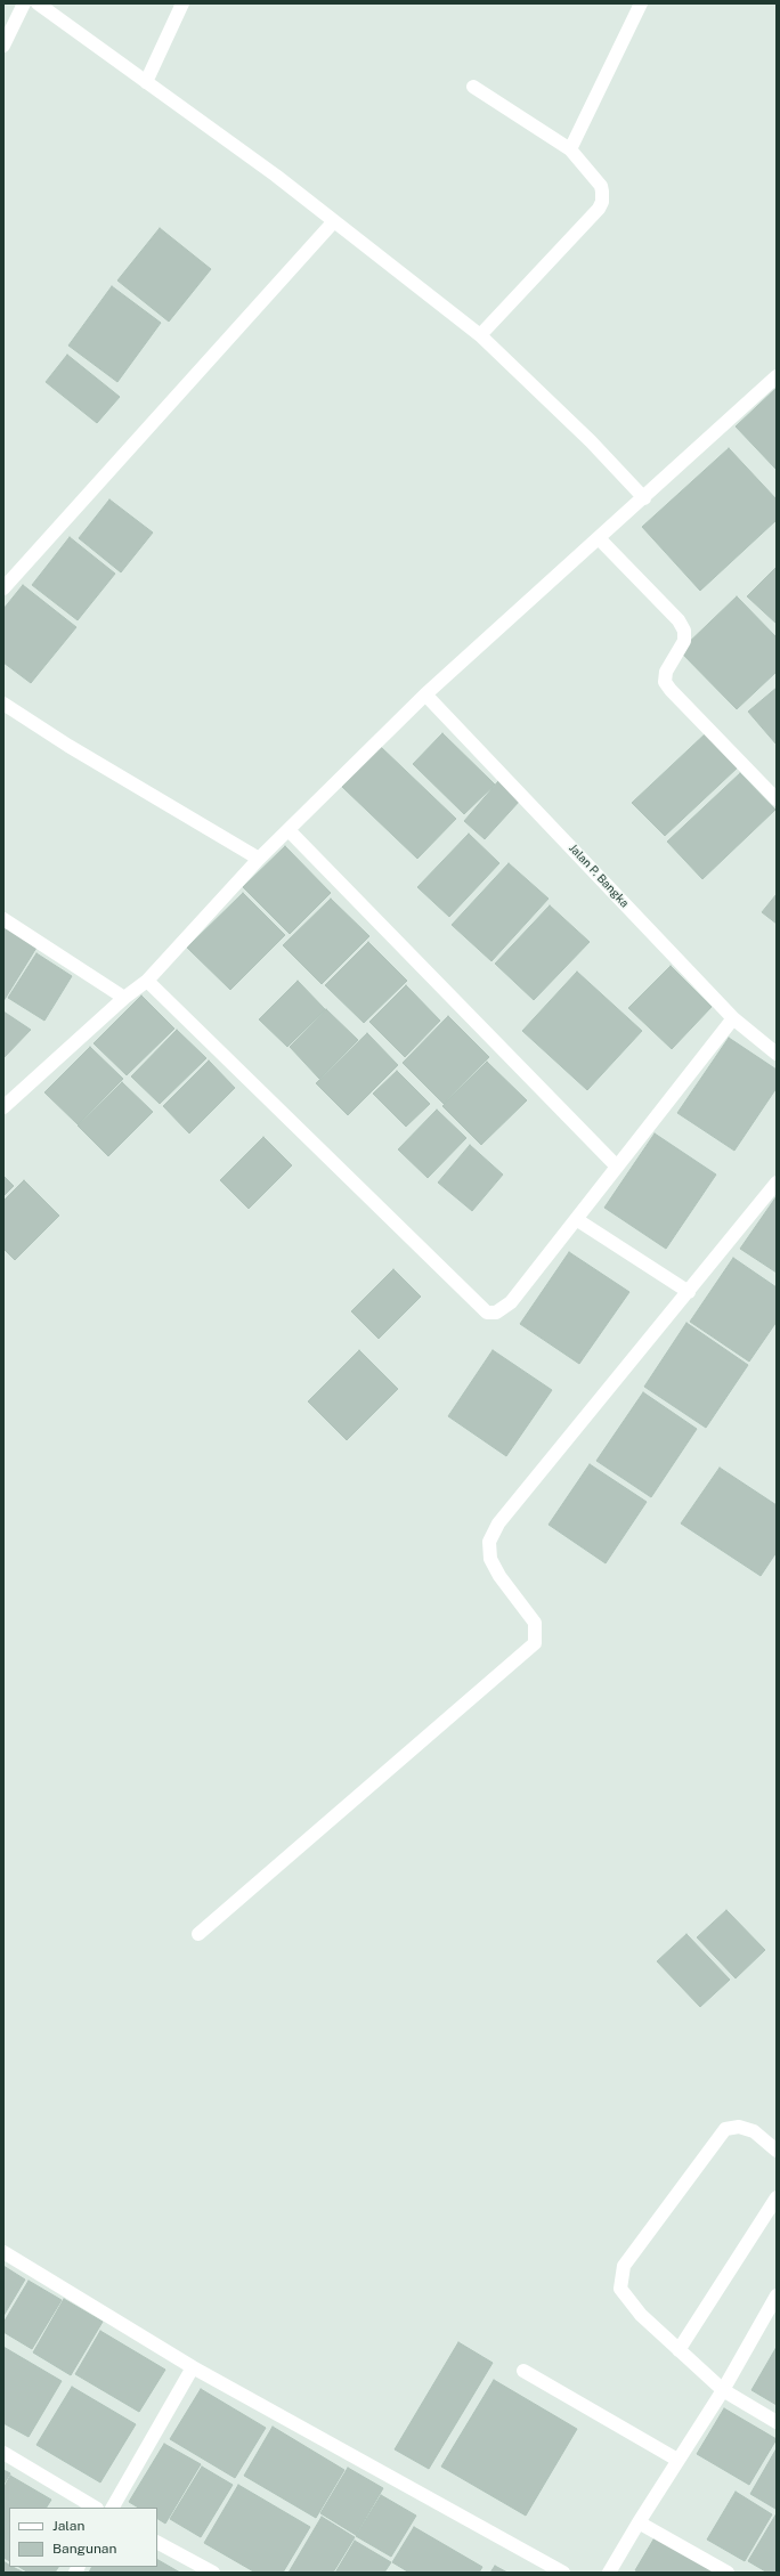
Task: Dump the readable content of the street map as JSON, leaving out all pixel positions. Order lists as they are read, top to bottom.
{
  "streets": {
    "street": ["Jalan P. Bangka"]
  },
  "legend": ["Jalan", "Bangunan"]
}
